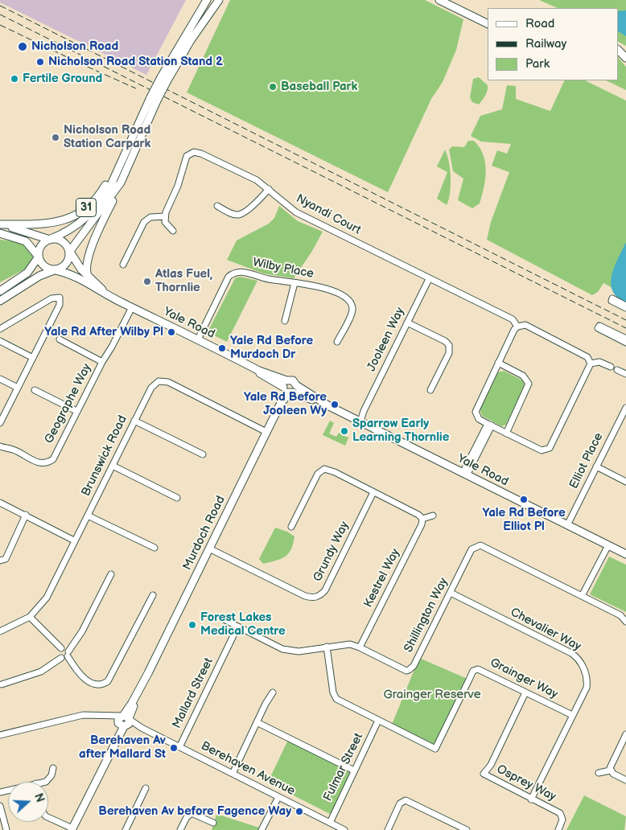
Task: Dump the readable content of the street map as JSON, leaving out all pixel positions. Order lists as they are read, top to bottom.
{
  "streets": {
    "main road": ["31", "Yale Road", "Murdoch Road"],
    "street": [
      "Nyandi Court",
      "Wilby Place",
      "Jooleen Way",
      "Geographe Way",
      "Brunswick Road",
      "Elliot Place",
      "Grundy Way",
      "Kestrel Way",
      "Shillington Way",
      "Chevalier Way",
      "Grainger Way",
      "Mallard Street",
      "Fulmar Street",
      "Berehaven Avenue",
      "Osprey Way"
    ]
  },
  "crossings": [
    ["31", "Yale Road"],
    ["Nyandi Court", "Jooleen Way"],
    ["Wilby Place", "Yale Road"],
    ["Yale Road", "Jooleen Way"],
    ["Yale Road", "Geographe Way"],
    ["Yale Road", "Elliot Place"],
    ["Yale Road", "Murdoch Road"],
    ["Brunswick Road", "Murdoch Road"],
    ["Murdoch Road", "Grundy Way"],
    ["Murdoch Road", "Berehaven Avenue"],
    ["Kestrel Way", "Shillington Way"],
    ["Shillington Way", "Chevalier Way"],
    ["Shillington Way", "Grainger Way"],
    ["Shillington Way", "Mallard Street"],
    ["Chevalier Way", "Grainger Way"],
    ["Chevalier Way", "Osprey Way"],
    ["Grainger Way", "Fulmar Street"],
    ["Grainger Way", "Osprey Way"],
    ["Mallard Street", "Berehaven Avenue"],
    ["Fulmar Street", "Berehaven Avenue"]
  ],
  "parks": ["Grainger Reserve"],
  "places": [
    "Nicholson Road",
    "Nicholson Road Station Stand 2",
    "Fertile Ground",
    "Baseball Park",
    "Nicholson Road Station Carpark",
    "Atlas Fuel, Thornlie",
    "Yale Rd After Wilby Pl",
    "Yale Rd Before Murdoch Dr",
    "Yale Rd Before Jooleen Wy",
    "Sparrow Early Learning Thornlie",
    "Yale Rd Before Elliot Pl",
    "Forest Lakes Medical Centre",
    "Berehaven Av after Mallard St",
    "Berehaven Av before Fagence Way"
  ],
  "legend": ["Road", "Railway", "Park"],
  "north": "right"
}
